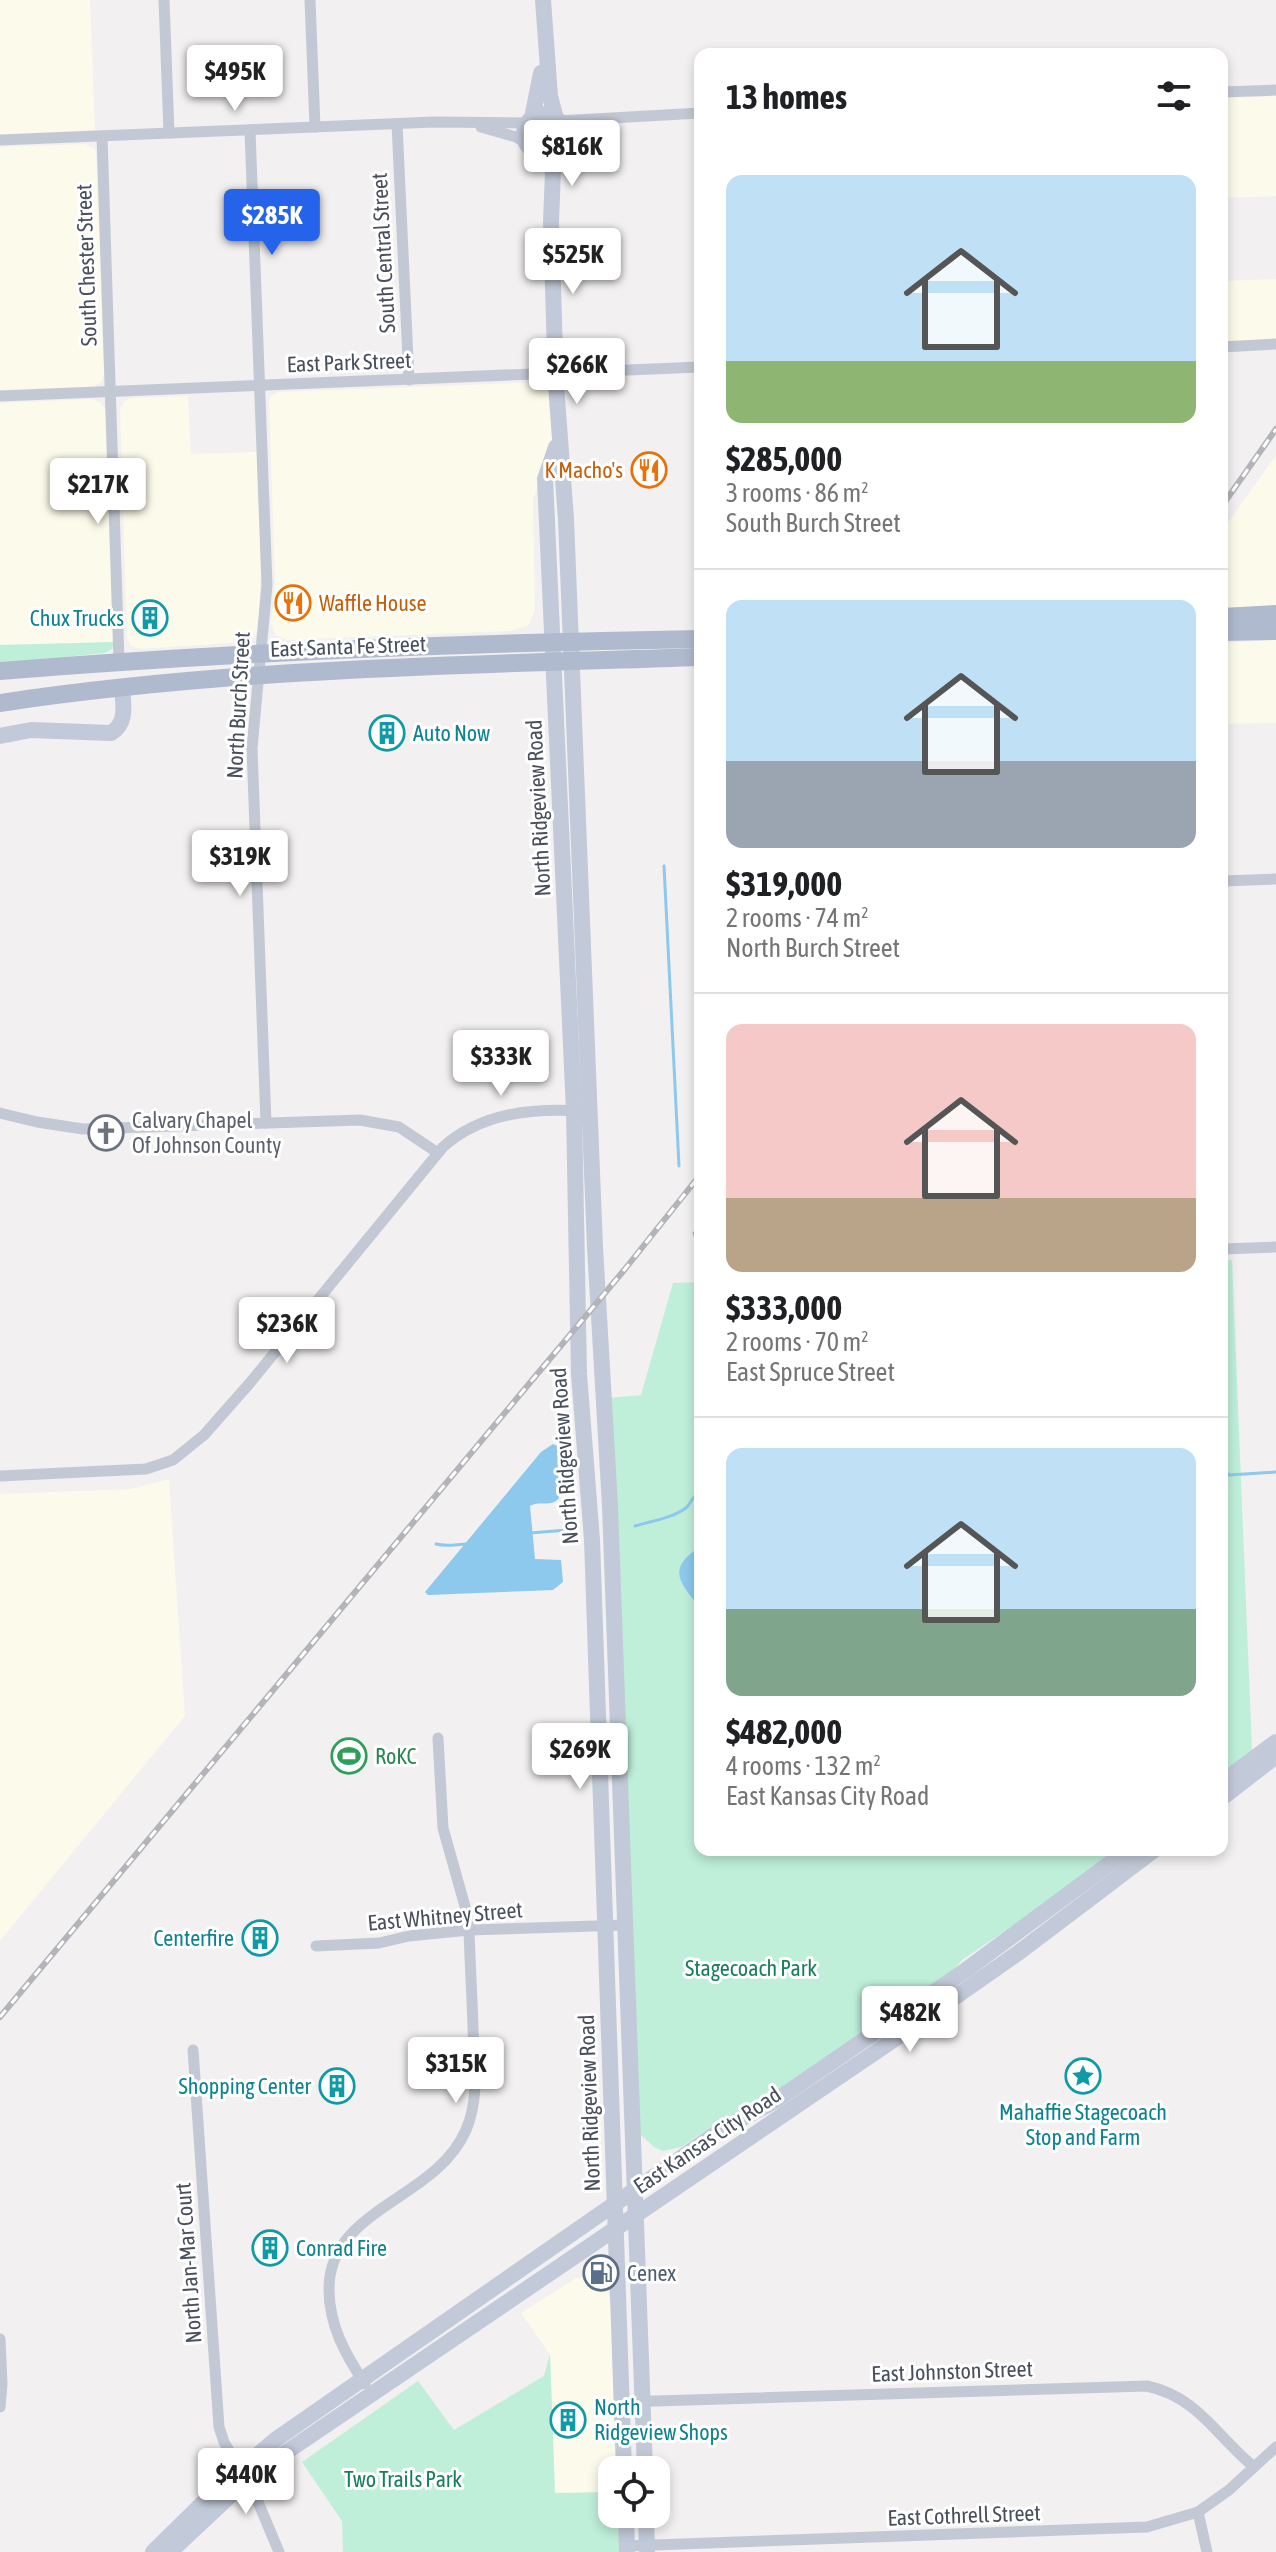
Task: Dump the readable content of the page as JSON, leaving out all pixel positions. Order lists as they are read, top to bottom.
{
  "streets": {
    "main road": ["East Santa Fe Street", "North Ridgeview Road", "East Kansas City Road"],
    "street": [
      "South Central Street",
      "South Chester Street",
      "East Park Street",
      "North Burch Street",
      "East Whitney Street",
      "North Jan-Mar Court",
      "East Johnston Street",
      "East Cothrell Street"
    ]
  },
  "crossings": [
    ["South Central Street", "East Park Street"],
    ["South Chester Street", "East Park Street"],
    ["South Chester Street", "East Santa Fe Street"],
    ["East Park Street", "North Burch Street"],
    ["East Park Street", "North Ridgeview Road"],
    ["East Santa Fe Street", "North Burch Street"],
    ["East Santa Fe Street", "North Ridgeview Road"],
    ["North Ridgeview Road", "East Whitney Street"],
    ["North Ridgeview Road", "East Kansas City Road"],
    ["North Ridgeview Road", "East Johnston Street"],
    ["East Kansas City Road", "North Jan-Mar Court"],
    ["East Johnston Street", "East Cothrell Street"]
  ],
  "parks": ["Stagecoach Park", "Two Trails Park"],
  "places": {
    "restaurant": ["K Macho's", "Waffle House"],
    "building": [
      "Chux Trucks",
      "Auto Now",
      "Centerfire",
      "Shopping Center",
      "Conrad Fire",
      "North Ridgeview Shops"
    ],
    "church": ["Calvary Chapel Of Johnson County"],
    "sports": ["RoKC"],
    "place": ["Mahaffie Stagecoach Stop and Farm"],
    "fuel station": ["Cenex"]
  },
  "page": {
    "price": [
      "$495K",
      "$816K",
      "$285K",
      "$525K",
      "$266K",
      "$217K",
      "$319K",
      "$333K",
      "$236K",
      "$269K",
      "$482K",
      "$315K",
      "$440K"
    ],
    "heading": "13 homes",
    "list": [
      {
        "name": "$285,000",
        "note": "3 rooms · 86 m² · South Burch Street"
      },
      {
        "name": "$319,000",
        "note": "2 rooms · 74 m² · North Burch Street"
      },
      {
        "name": "$333,000",
        "note": "2 rooms · 70 m² · East Spruce Street"
      },
      {
        "name": "$482,000",
        "note": "4 rooms · 132 m² · East Kansas City Road"
      }
    ]
  }
}
